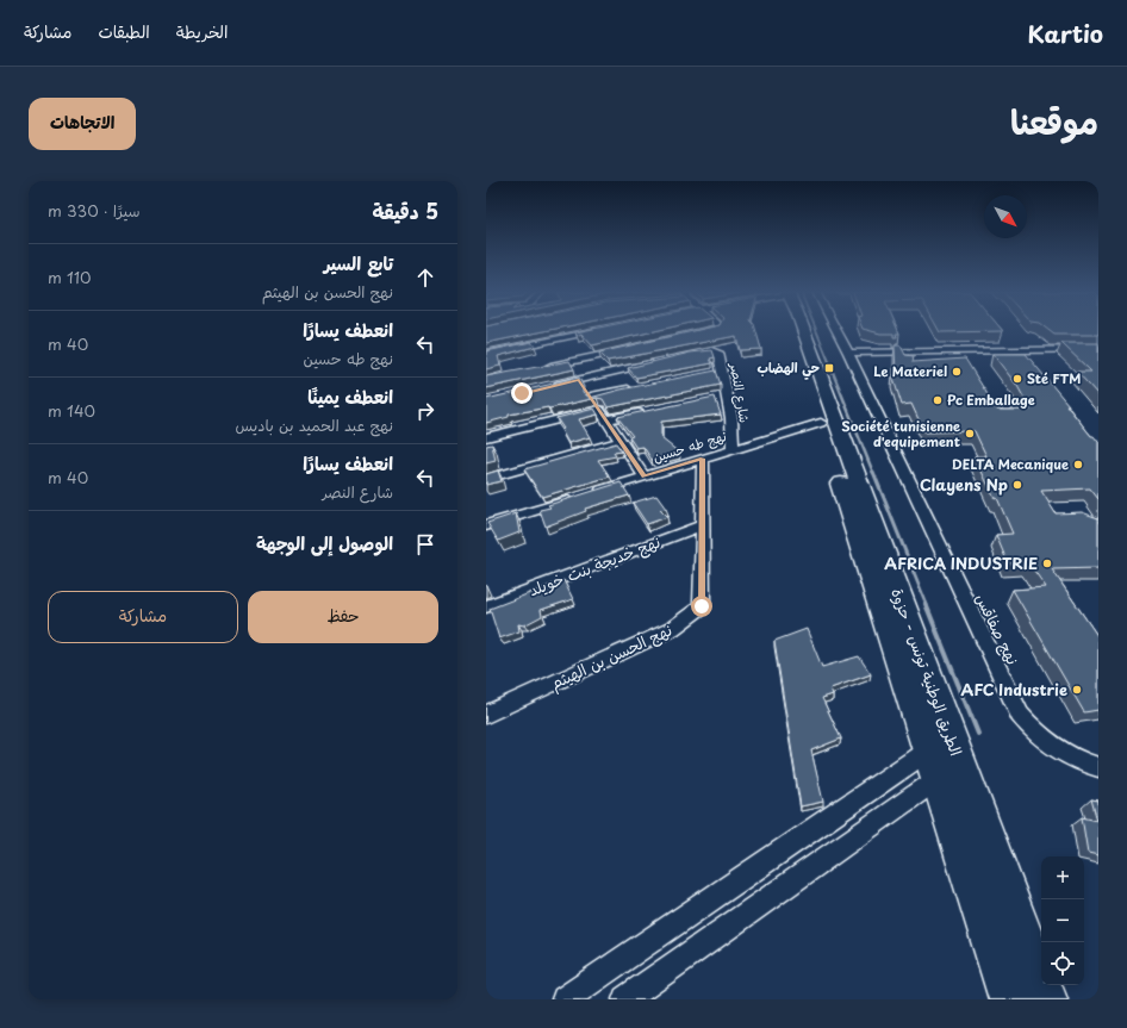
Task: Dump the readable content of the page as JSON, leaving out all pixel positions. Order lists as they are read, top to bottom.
{
  "streets": {
    "main road": ["الطريق الوطنية تونس - حزوة"],
    "street": [
      "شارع النصر",
      "نهج طه حسين",
      "نهج خديجة بنت خويلد",
      "نهج صفاقس",
      "نهج الحسن بن الهيثم"
    ]
  },
  "crossings": [
    ["شارع النصر", "نهج طه حسين"],
    ["نهج طه حسين", "نهج الحسن بن الهيثم"],
    ["نهج طه حسين", "الطريق الوطنية تونس - حزوة"],
    ["نهج خديجة بنت خويلد", "نهج الحسن بن الهيثم"]
  ],
  "places": {
    "transit": ["حي الهضاب"],
    "other": [
      "Le Materiel",
      "Sté FTM",
      "Pc Emballage",
      "Société tunisienne d'equipement",
      "DELTA Mecanique",
      "Clayens Np",
      "AFRICA INDUSTRIE",
      "AFC Industrie"
    ]
  },
  "north": "bottom right",
  "page": {
    "header": "Kartio",
    "nav": ["الخريطة", "الطبقات", "مشاركة"],
    "title": "موقعنا",
    "buttons": [
      "الاتجاهات",
      ["حفظ", "مشاركة"]
    ],
    "heading": ["5 دقيقة", "سيرًا · 330 m"],
    "list": [
      ["تابع السير", "نهج الحسن بن الهيثم", "110 m"],
      ["انعطف يسارًا", "نهج طه حسين", "40 m"],
      ["انعطف يمينًا", "نهج عبد الحميد بن باديس", "140 m"],
      ["انعطف يسارًا", "شارع النصر", "40 m"],
      "الوصول إلى الوجهة"
    ],
    "map_buttons": ["+", "−"]
  }
}
